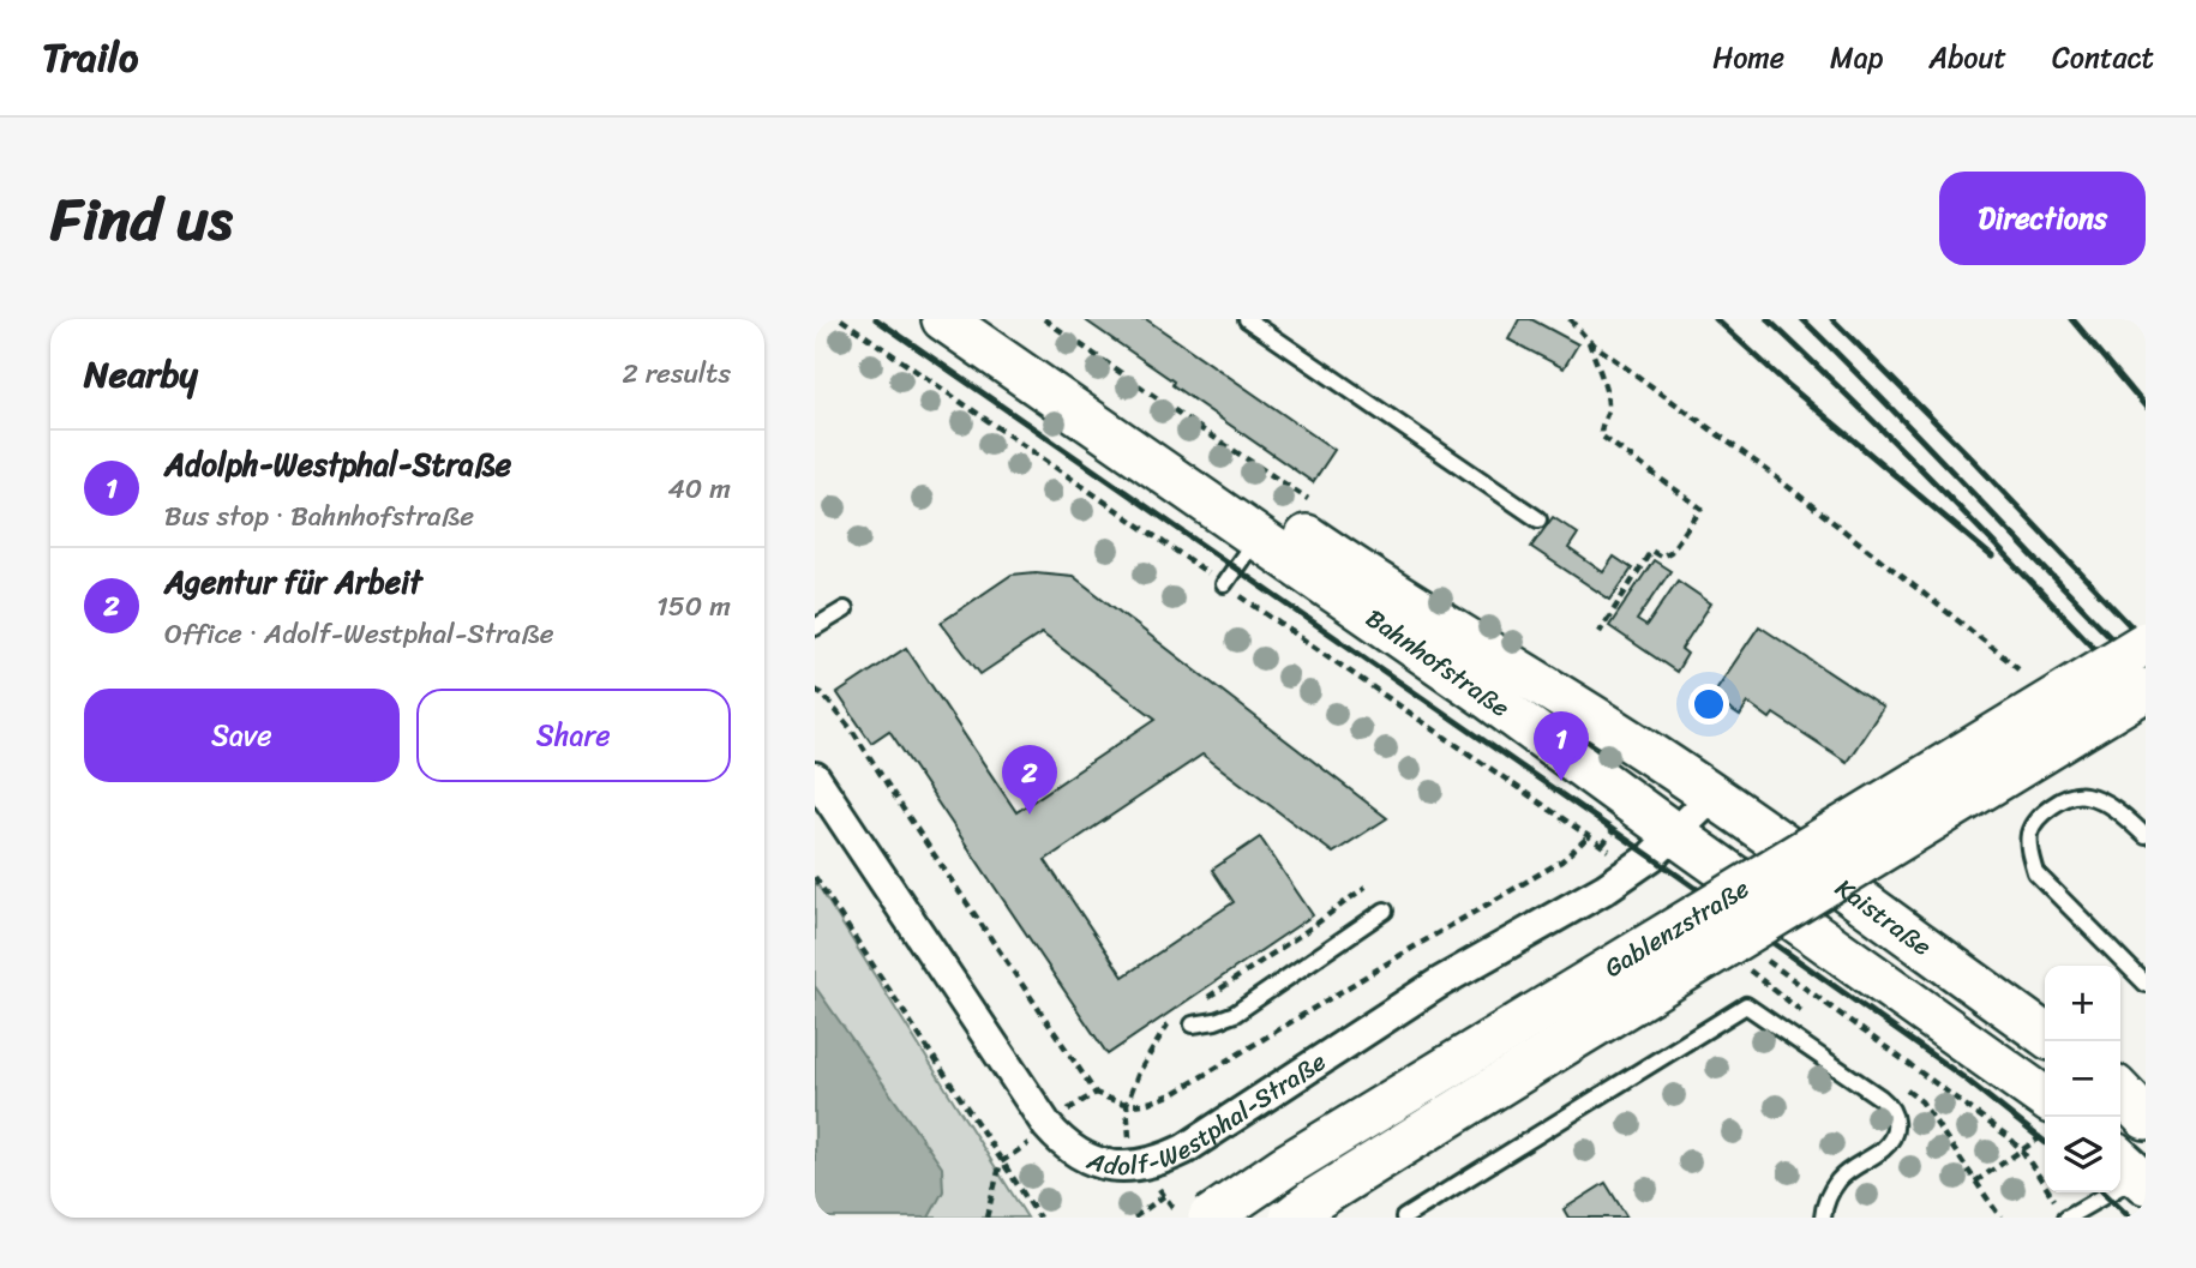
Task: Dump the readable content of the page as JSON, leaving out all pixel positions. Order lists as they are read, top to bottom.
{
  "streets": {
    "main road": ["Bahnhofstraße", "Kaistraße", "Gablenzstraße"],
    "street": ["Adolf-Westphal-Straße"]
  },
  "crossings": [
    ["Bahnhofstraße", "Kaistraße"],
    ["Bahnhofstraße", "Adolf-Westphal-Straße"],
    ["Kaistraße", "Adolf-Westphal-Straße"]
  ],
  "page": {
    "header": "Trailo",
    "nav": [
      "Home",
      "Map",
      "About",
      "Contact"
    ],
    "title": "Find us",
    "buttons": [
      "Directions",
      ["Save", "Share"]
    ],
    "heading": ["Nearby", "2 results"],
    "list": [
      {
        "mark": "1",
        "name": "Adolph-Westphal-Straße",
        "note": "Bus stop · Bahnhofstraße",
        "value": "40 m"
      },
      {
        "mark": "2",
        "name": "Agentur für Arbeit",
        "note": "Office · Adolf-Westphal-Straße",
        "value": "150 m"
      }
    ],
    "pins": ["1", "2"],
    "map_buttons": ["+", "−"]
  }
}
